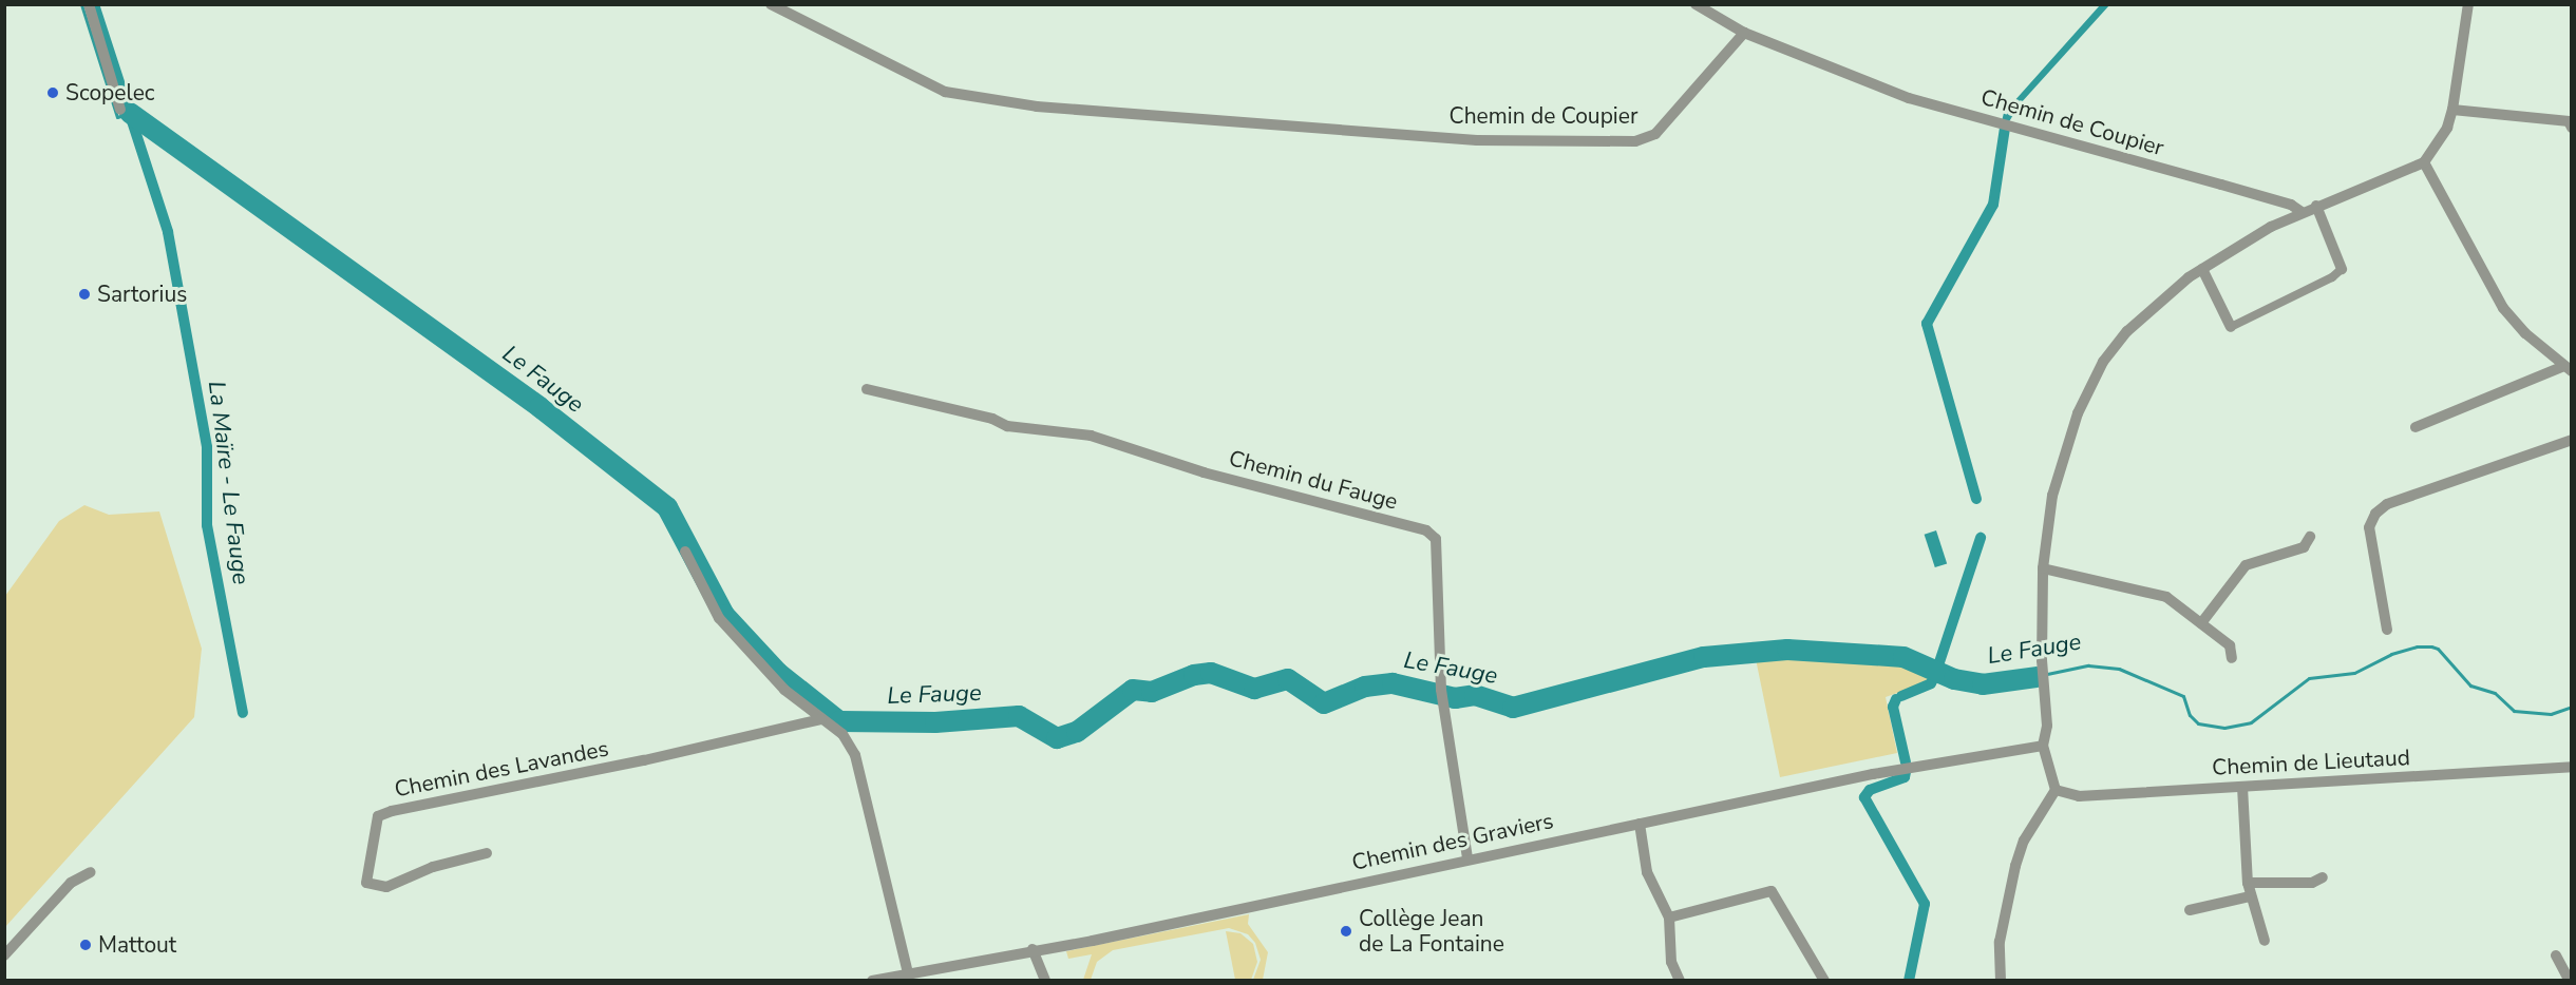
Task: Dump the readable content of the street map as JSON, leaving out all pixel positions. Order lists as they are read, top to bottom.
{
  "streets": {
    "street": [
      "Chemin de Coupier",
      "Chemin du Fauge",
      "Chemin de Lieutaud",
      "Chemin des Lavandes",
      "Chemin des Graviers"
    ]
  },
  "crossings": [
    ["Chemin du Fauge", "Chemin des Graviers"]
  ],
  "water": ["Le Fauge", "La Maïre - Le Fauge"],
  "places": [
    "Scopelec",
    "Sartorius",
    "Collège Jean de La Fontaine",
    "Mattout"
  ]
}
